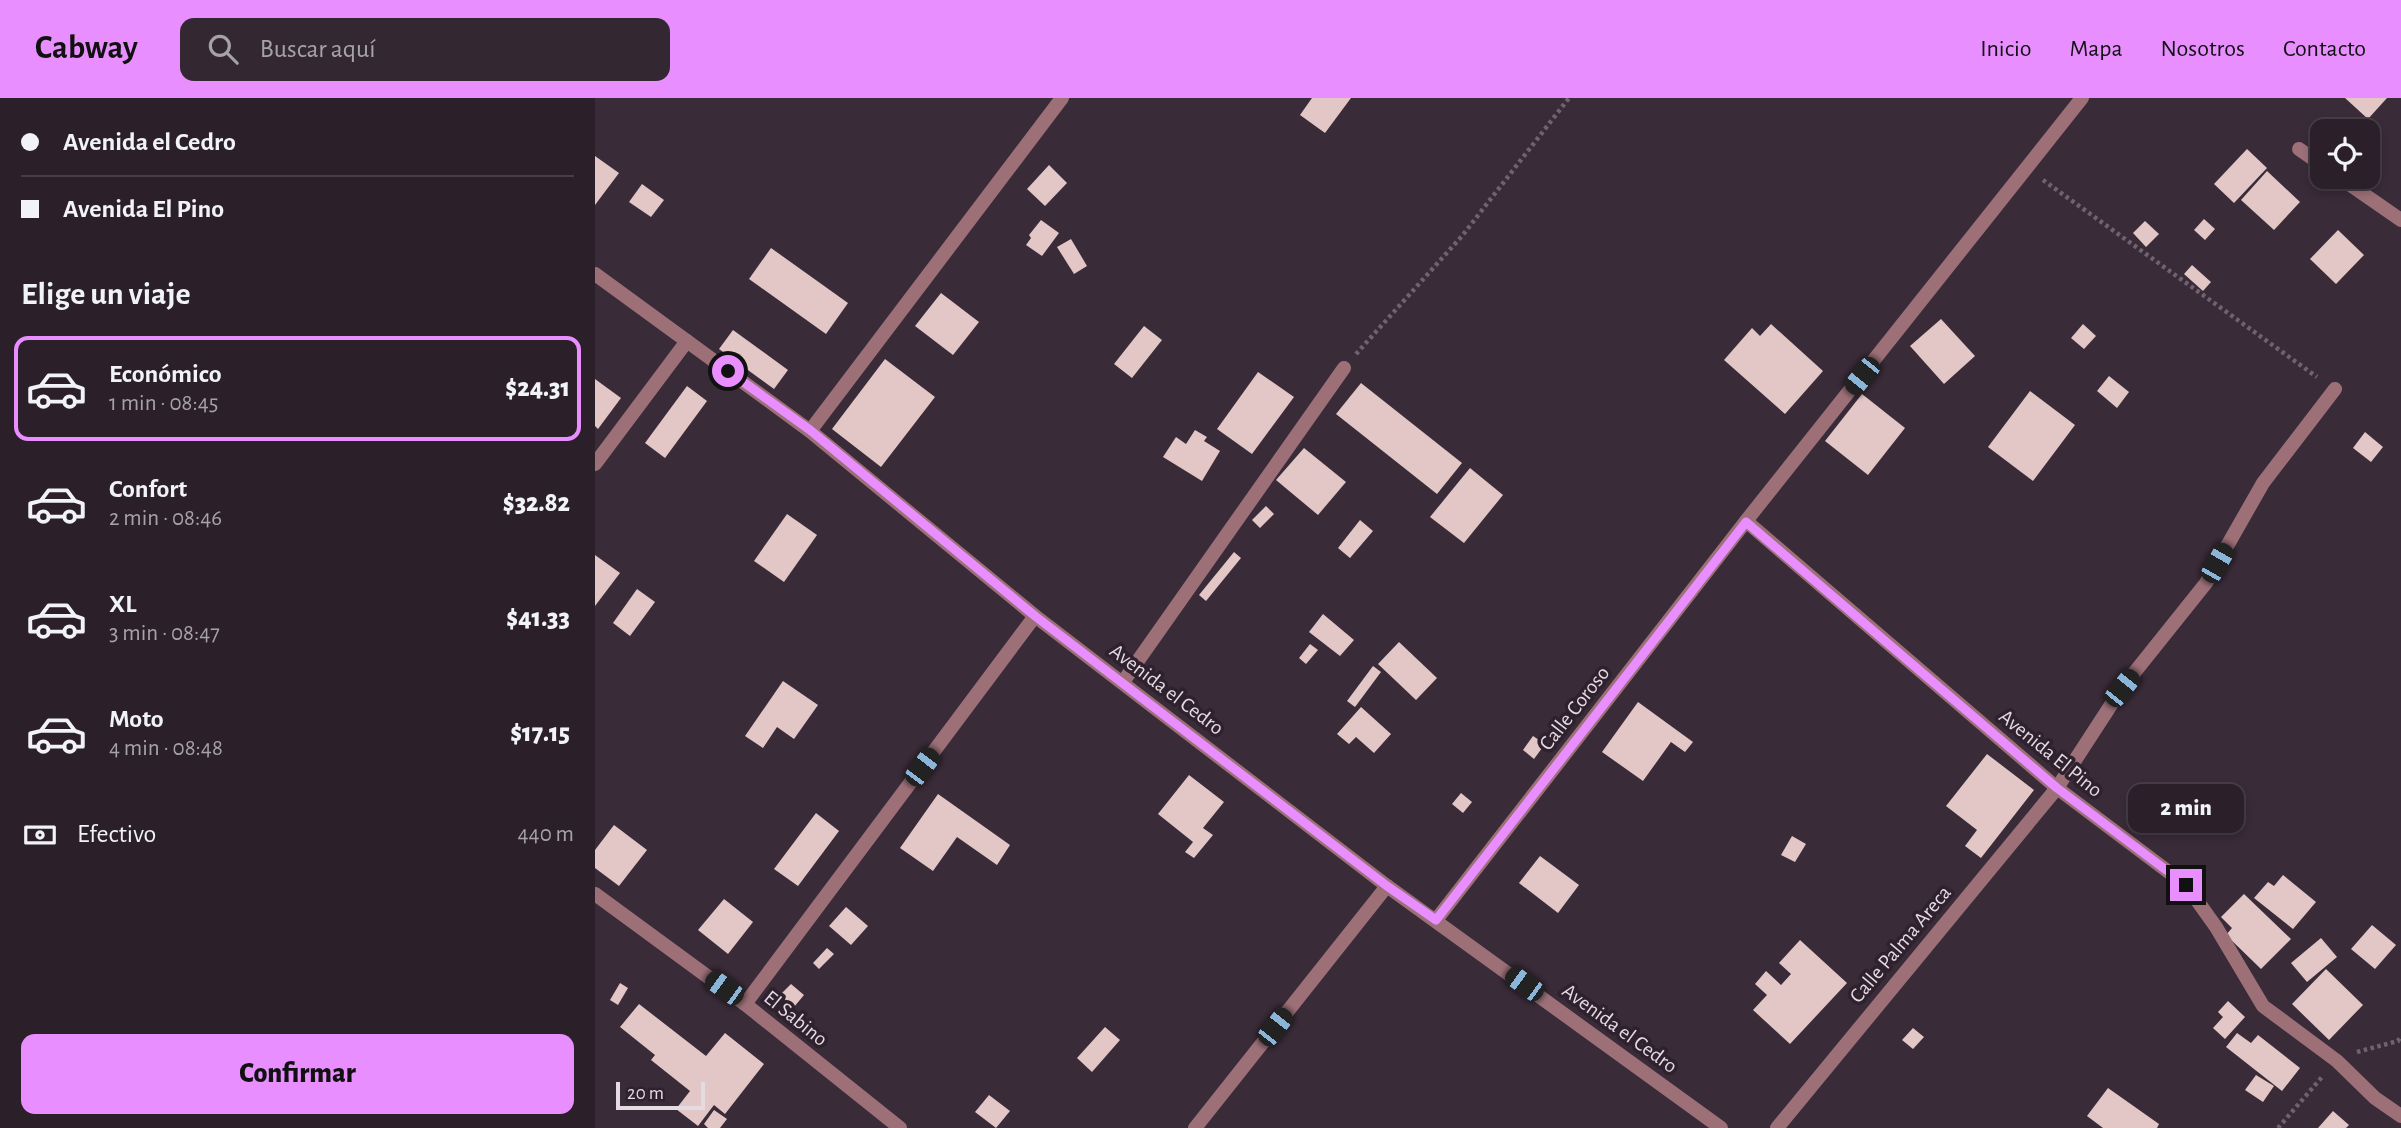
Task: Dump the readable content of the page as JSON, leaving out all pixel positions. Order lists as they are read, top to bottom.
{
  "streets": {
    "street": [
      "Avenida el Cedro",
      "Calle Coroso",
      "Avenida El Pino",
      "Calle Palma Areca",
      "El Sabino"
    ]
  },
  "crossings": [
    ["Avenida el Cedro", "Calle Coroso"],
    ["Calle Coroso", "Avenida El Pino"],
    ["Avenida El Pino", "Calle Palma Areca"]
  ],
  "scale_bar": "20 m",
  "page": {
    "header": "Cabway",
    "search": "Buscar aquí",
    "nav": [
      "Inicio",
      "Mapa",
      "Nosotros",
      "Contacto"
    ],
    "banner": ["Avenida el Cedro", "Avenida El Pino"],
    "heading": "Elige un viaje",
    "list": [
      {
        "name": "Económico",
        "note": "1 min · 08:45",
        "value": "$24.31"
      },
      {
        "name": "Confort",
        "note": "2 min · 08:46",
        "value": "$32.82"
      },
      {
        "name": "XL",
        "note": "3 min · 08:47",
        "value": "$41.33"
      },
      {
        "name": "Moto",
        "note": "4 min · 08:48",
        "value": "$17.15"
      }
    ],
    "bubble": "2 min",
    "pay": ["Efectivo", "440 m"],
    "buttons": "Confirmar",
    "scale": "20 m"
  }
}
